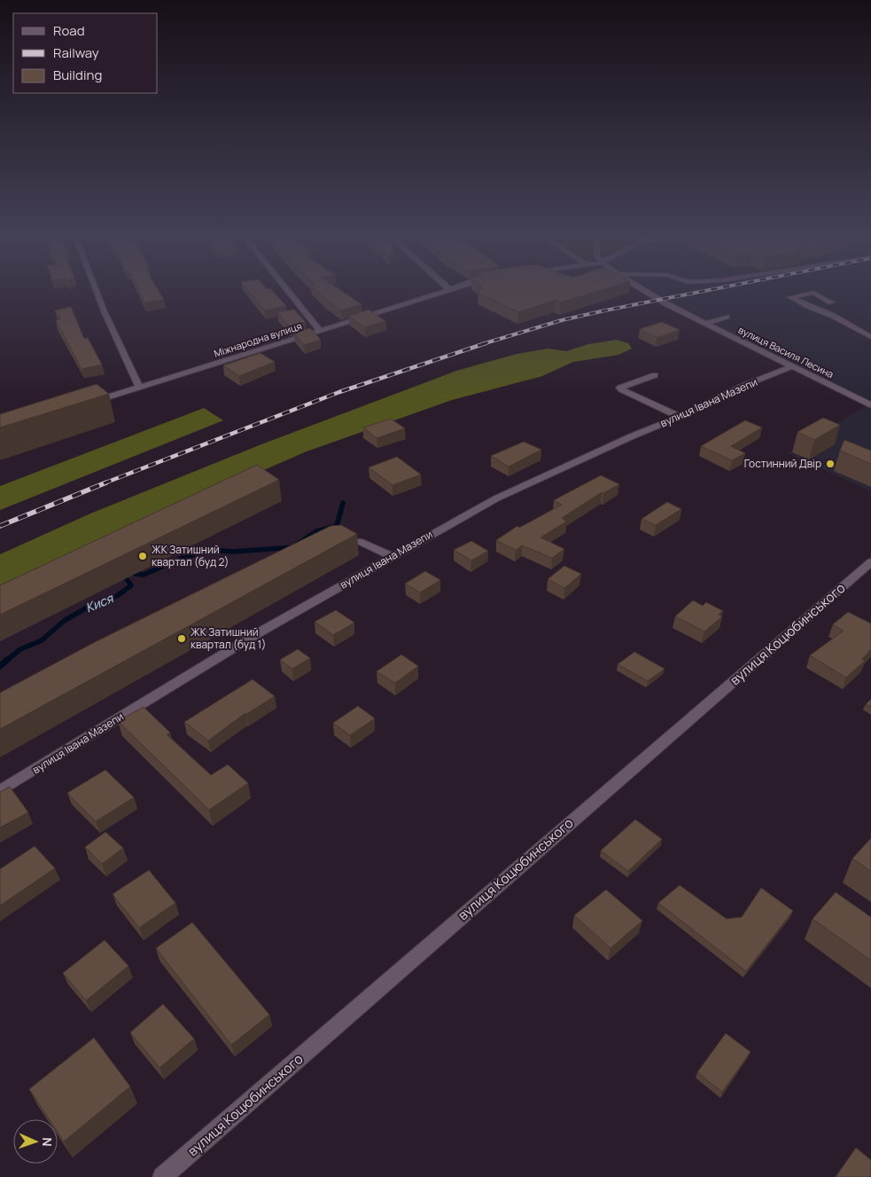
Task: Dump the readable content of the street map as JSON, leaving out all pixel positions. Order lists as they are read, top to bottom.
{
  "streets": {
    "street": [
      "Міжнародна вулиця",
      "вулиця Василя Лесина",
      "вулиця Івана Мазепи",
      "вулиця Коцюбинського"
    ]
  },
  "crossings": [
    ["вулиця Василя Лесина", "вулиця Івана Мазепи"]
  ],
  "water": ["Кися"],
  "places": ["Гостинний Двір", "ЖК Затишний квартал (буд 2)", "ЖК Затишний квартал (буд 1)"],
  "legend": ["Road", "Railway", "Building"],
  "north": "right"
}
